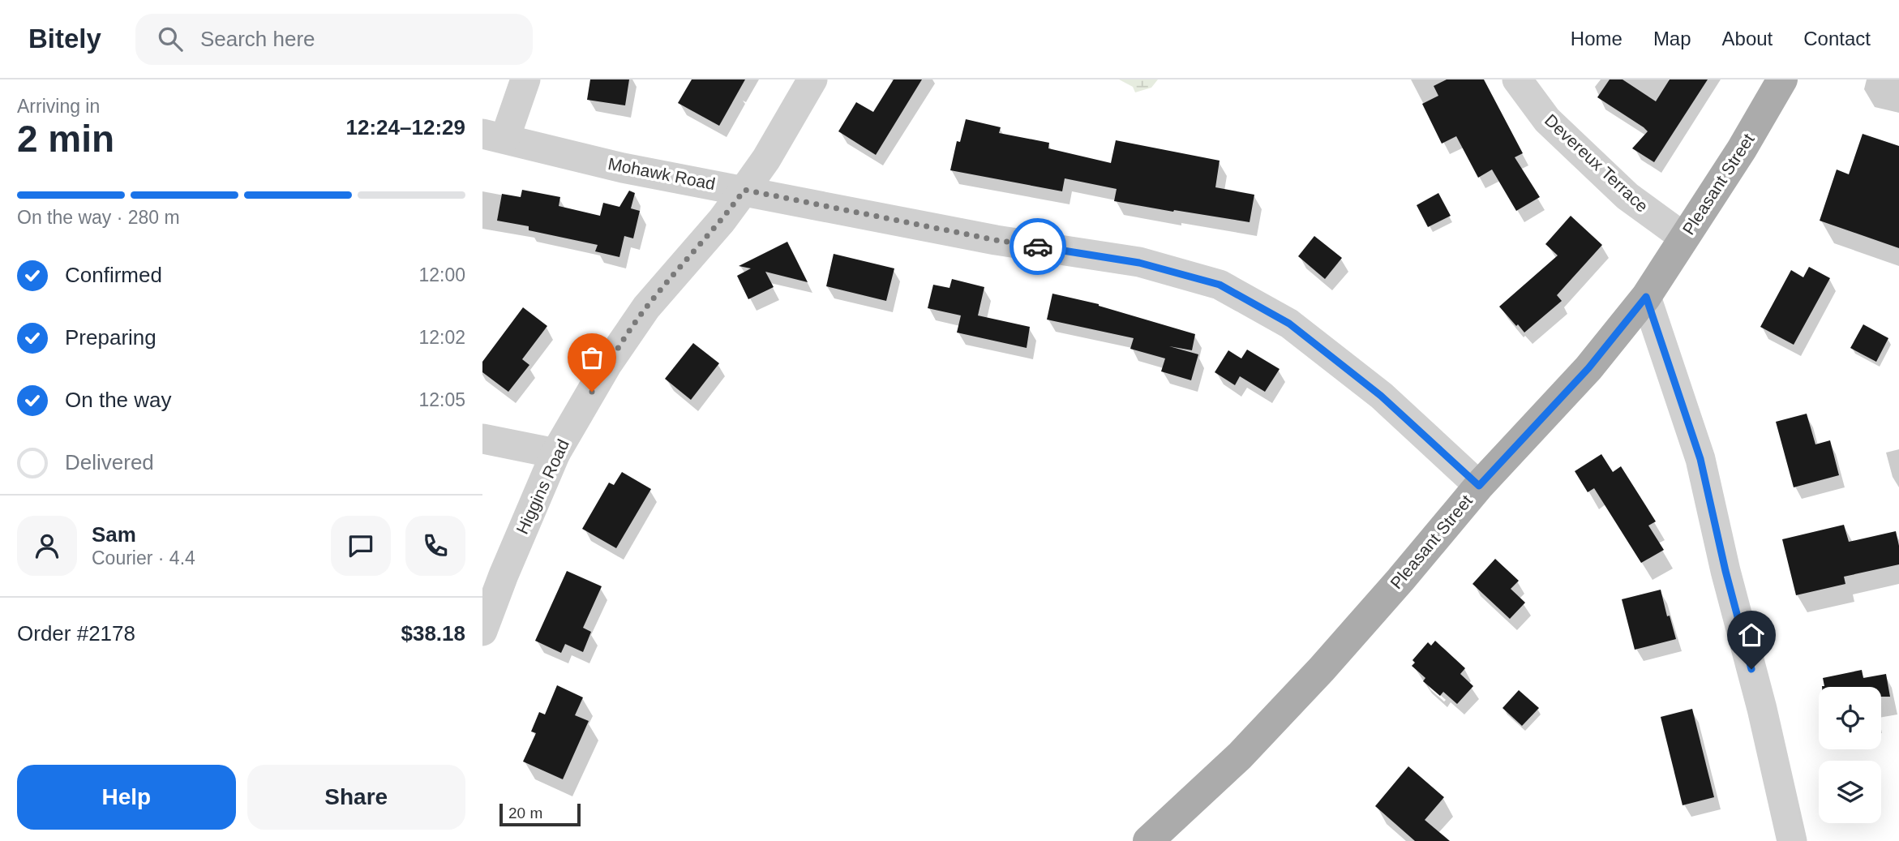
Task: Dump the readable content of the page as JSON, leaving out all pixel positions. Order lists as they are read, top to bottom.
{
  "streets": {
    "main road": ["Pleasant Street"],
    "street": ["Devereux Terrace", "Mohawk Road", "Higgins Road"]
  },
  "crossings": [
    ["Devereux Terrace", "Pleasant Street"],
    ["Mohawk Road", "Pleasant Street"],
    ["Mohawk Road", "Higgins Road"]
  ],
  "scale_bar": "20 m",
  "page": {
    "header": "Bitely",
    "search": "Search here",
    "nav": [
      "Home",
      "Map",
      "About",
      "Contact"
    ],
    "heading": ["2 min", "Arriving in", "12:24–12:29"],
    "panel": [
      "Sam",
      "Courier · 4.4",
      "Order #2178",
      "$38.18"
    ],
    "bar": "On the way · 280 m",
    "list": [
      ["Confirmed", "12:00"],
      ["Preparing", "12:02"],
      ["On the way", "12:05"],
      "Delivered"
    ],
    "buttons": ["Help", "Share"],
    "scale": "20 m"
  }
}
